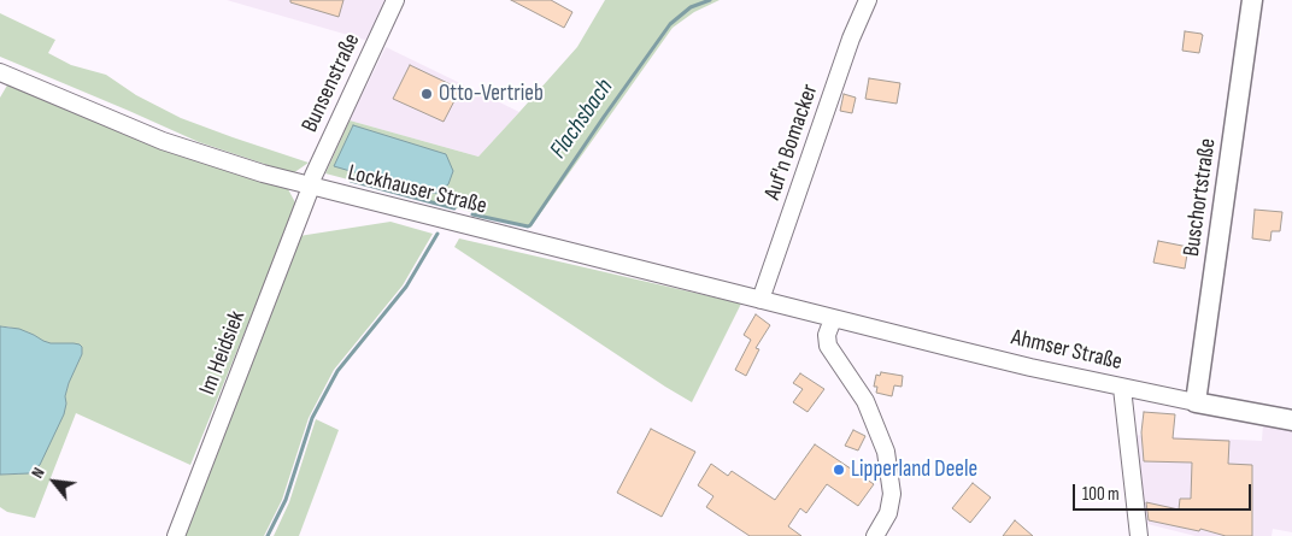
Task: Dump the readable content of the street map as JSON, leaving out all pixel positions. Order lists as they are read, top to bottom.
{
  "streets": {
    "main road": ["Buschortstraße", "Ahmser Straße"],
    "street": [
      "Bunsenstraße",
      "Auf'n Bomacker",
      "Lockhauser Straße",
      "Im Heidsiek"
    ]
  },
  "crossings": [
    ["Bunsenstraße", "Lockhauser Straße"],
    ["Bunsenstraße", "Im Heidsiek"],
    ["Auf'n Bomacker", "Lockhauser Straße"],
    ["Lockhauser Straße", "Ahmser Straße"],
    ["Lockhauser Straße", "Im Heidsiek"],
    ["Buschortstraße", "Ahmser Straße"]
  ],
  "water": ["Flachsbach"],
  "places": ["Otto-Vertrieb", "Lipperland Deele"],
  "scale_bar": "100 m",
  "north": "top left"
}
